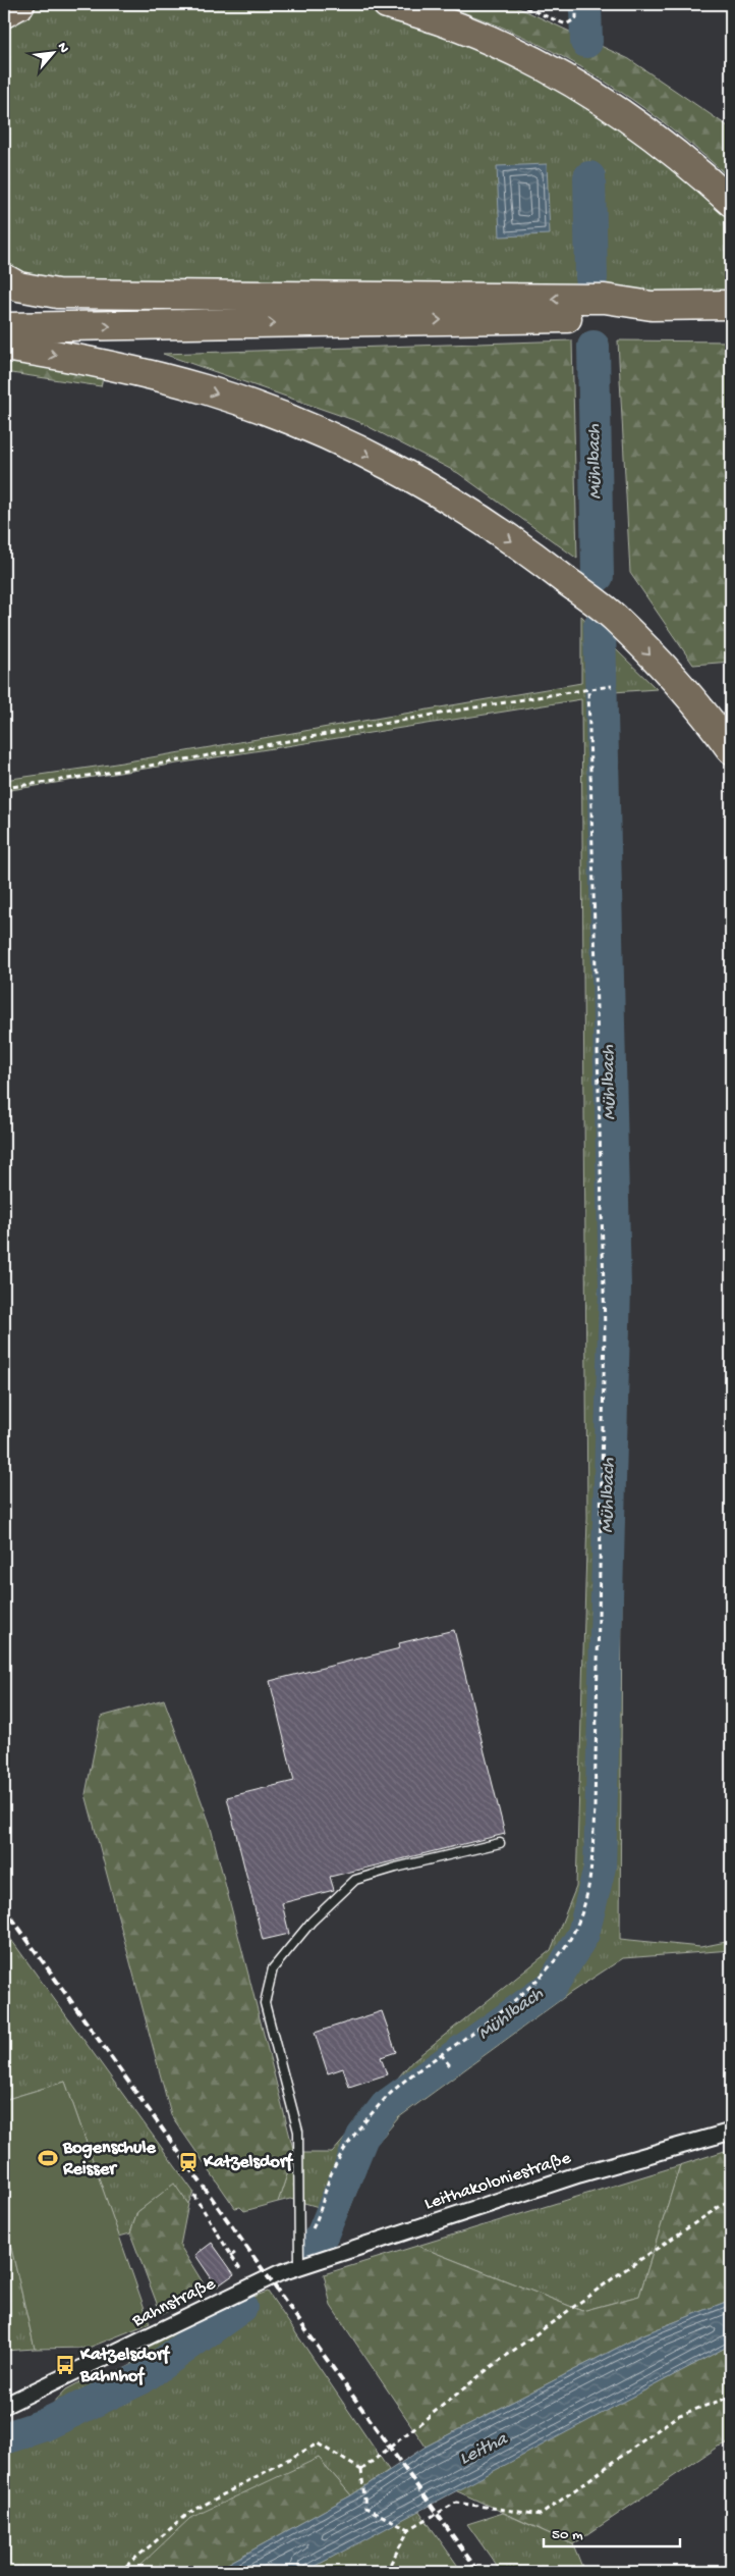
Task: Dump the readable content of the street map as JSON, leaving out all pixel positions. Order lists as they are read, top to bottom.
{
  "streets": {
    "street": ["Leithakoloniestraße", "Bahnstraße"]
  },
  "crossings": [
    ["Leithakoloniestraße", "Bahnstraße"]
  ],
  "water": ["Mühlbach", "Leitha"],
  "places": {
    "sports": ["Bogenschule Reisser"],
    "station": ["Katzelsdorf"],
    "bus stop": ["Katzelsdorf Bahnhof"]
  },
  "scale_bar": "50 m",
  "north": "top right"
}
